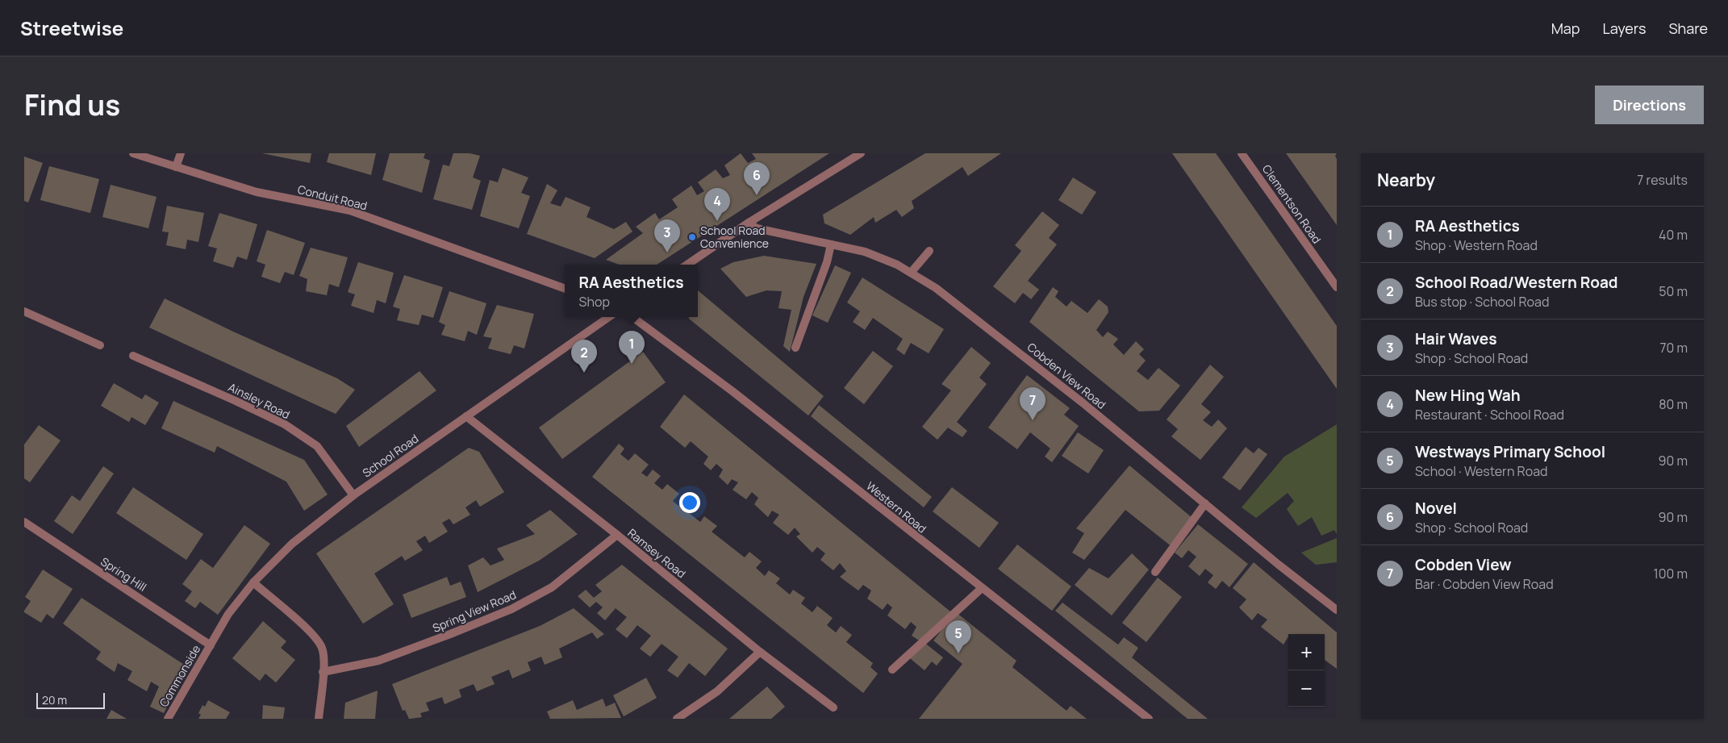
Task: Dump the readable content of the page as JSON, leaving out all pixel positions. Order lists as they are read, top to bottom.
{
  "streets": {
    "street": [
      "Conduit Road",
      "Clementson Road",
      "Cobden View Road",
      "Ainsley Road",
      "School Road",
      "Western Road",
      "Ramsey Road",
      "Spring Hill",
      "Spring View Road",
      "Commonside"
    ]
  },
  "crossings": [
    ["Ainsley Road", "School Road"],
    ["School Road", "Ramsey Road"],
    ["School Road", "Spring Hill"],
    ["School Road", "Commonside"],
    ["Ramsey Road", "Spring View Road"],
    ["Spring Hill", "Commonside"]
  ],
  "places": ["School Road Convenience"],
  "scale_bar": "20 m",
  "page": {
    "header": "Streetwise",
    "nav": ["Map", "Layers", "Share"],
    "title": "Find us",
    "buttons": "Directions",
    "heading": ["Nearby", "7 results"],
    "pins": [
      "6",
      "4",
      "3",
      "1",
      "2",
      "7",
      "5"
    ],
    "list": [
      {
        "mark": "1",
        "name": "RA Aesthetics",
        "note": "Shop · Western Road",
        "value": "40 m"
      },
      {
        "mark": "2",
        "name": "School Road/Western Road",
        "note": "Bus stop · School Road",
        "value": "50 m"
      },
      {
        "mark": "3",
        "name": "Hair Waves",
        "note": "Shop · School Road",
        "value": "70 m"
      },
      {
        "mark": "4",
        "name": "New Hing Wah",
        "note": "Restaurant · School Road",
        "value": "80 m"
      },
      {
        "mark": "5",
        "name": "Westways Primary School",
        "note": "School · Western Road",
        "value": "90 m"
      },
      {
        "mark": "6",
        "name": "Novel",
        "note": "Shop · School Road",
        "value": "90 m"
      },
      {
        "mark": "7",
        "name": "Cobden View",
        "note": "Bar · Cobden View Road",
        "value": "100 m"
      }
    ],
    "popup": ["RA Aesthetics", "Shop"],
    "map_buttons": ["+", "−"],
    "scale": "20 m"
  }
}
